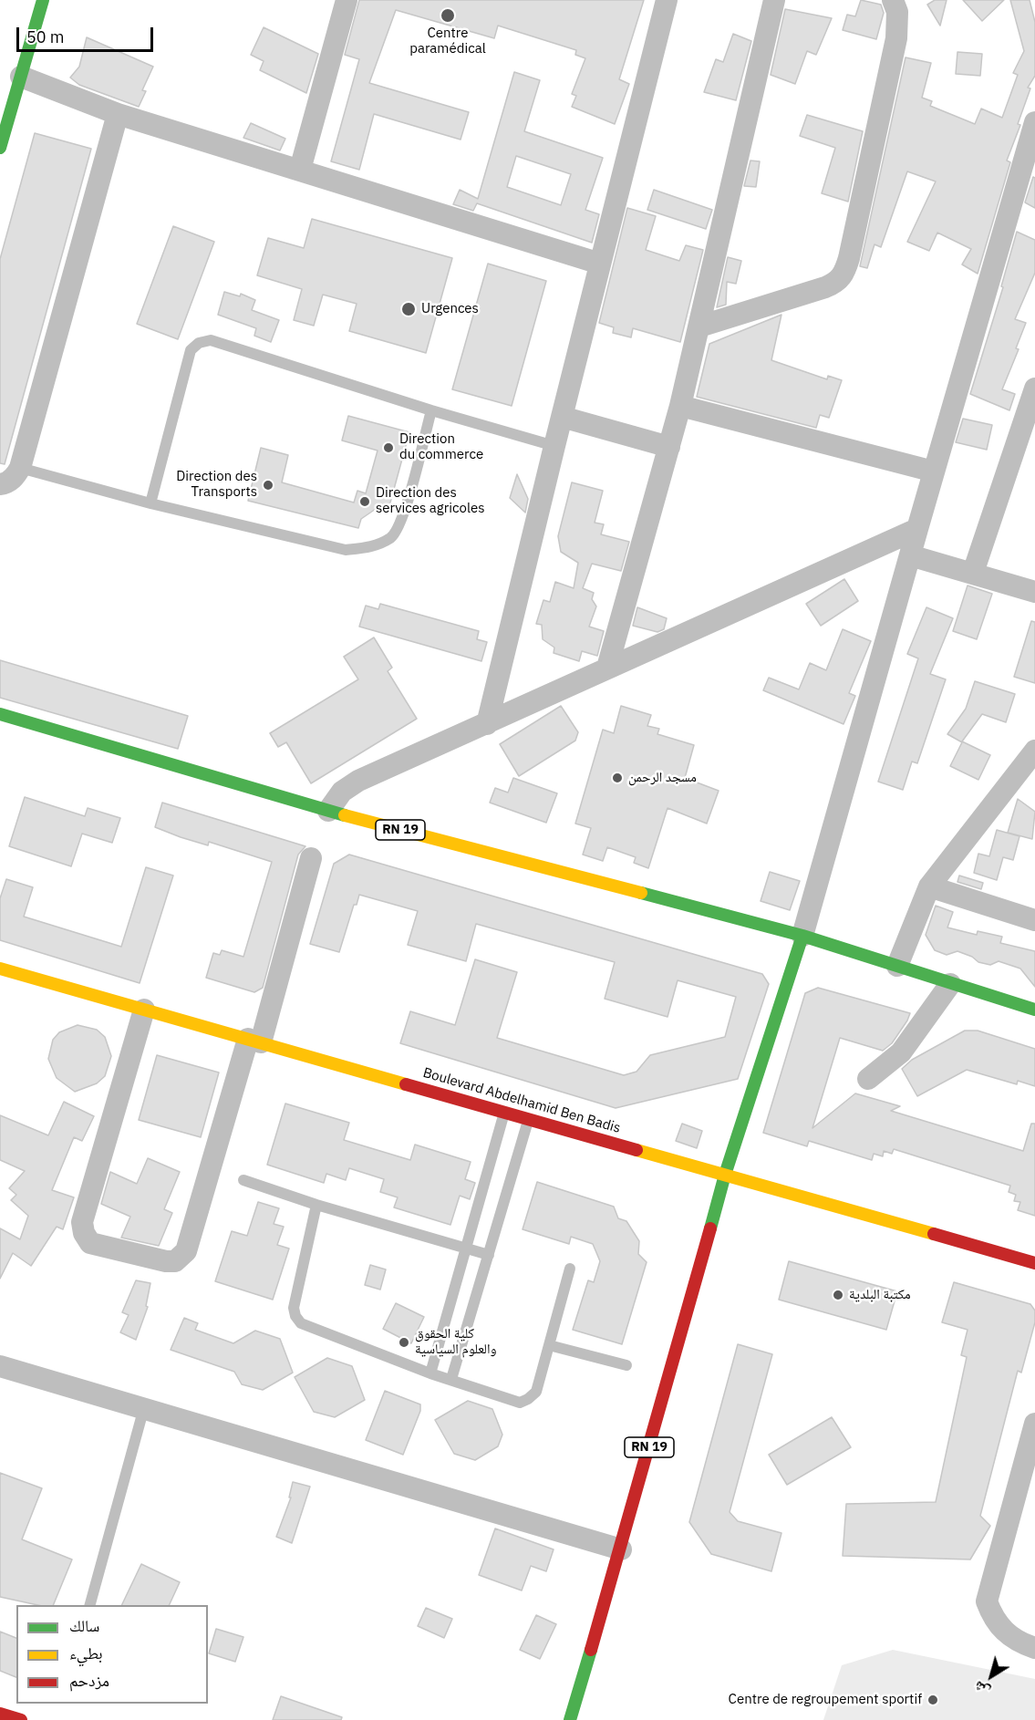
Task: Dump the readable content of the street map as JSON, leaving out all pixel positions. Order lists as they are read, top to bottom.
{
  "streets": {
    "main road": ["RN 19", "Boulevard Abdelhamid Ben Badis"]
  },
  "crossings": [
    ["RN 19", "Boulevard Abdelhamid Ben Badis"]
  ],
  "places": [
    "Centre paramédical",
    "Urgences",
    "Direction du commerce",
    "Direction des Transports",
    "Direction des services agricoles",
    "مسجد الرحمن",
    "مكتبة البلدية",
    "كلية الحقوق والعلوم السياسية",
    "Centre de regroupement sportif"
  ],
  "legend": ["سالك", "بطيء", "مزدحم"],
  "scale_bar": "50 m",
  "north": "bottom left"
}
